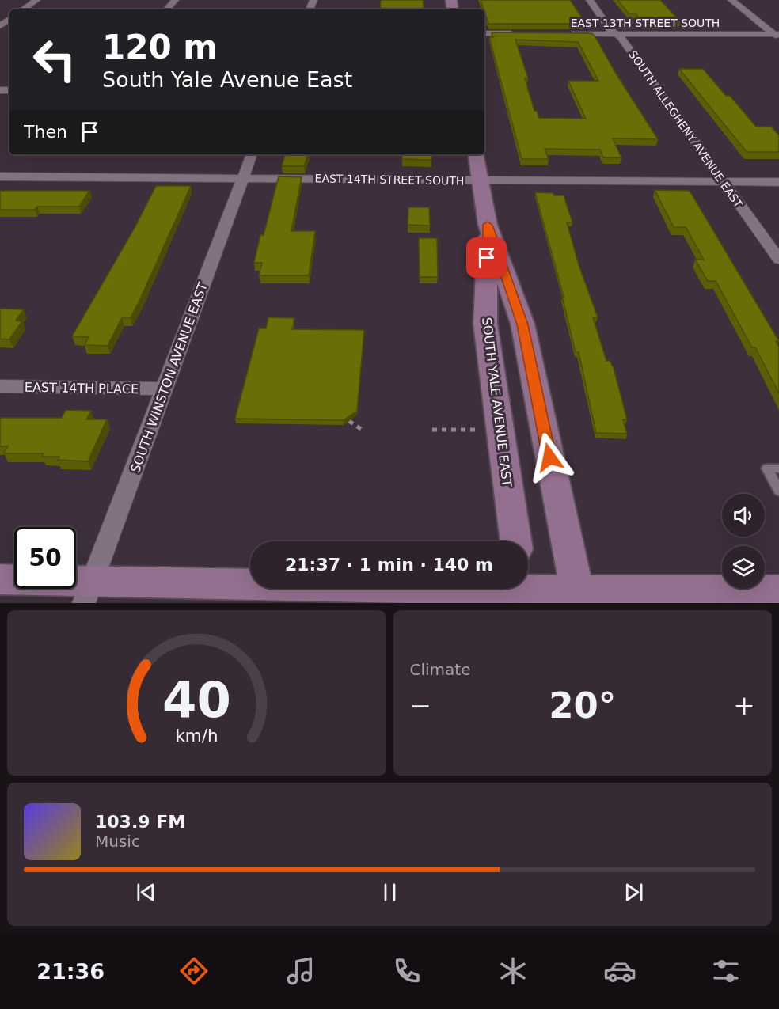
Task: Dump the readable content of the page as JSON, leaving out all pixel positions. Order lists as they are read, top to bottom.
{
  "streets": {
    "main road": ["SOUTH YALE AVENUE EAST"],
    "street": [
      "EAST 13TH STREET SOUTH",
      "SOUTH ALLEGHENY AVENUE EAST",
      "EAST 14TH STREET SOUTH",
      "SOUTH WINSTON AVENUE EAST",
      "EAST 14TH PLACE"
    ]
  },
  "crossings": [
    ["EAST 13TH STREET SOUTH", "SOUTH ALLEGHENY AVENUE EAST"],
    ["SOUTH ALLEGHENY AVENUE EAST", "EAST 14TH STREET SOUTH"],
    ["EAST 14TH STREET SOUTH", "SOUTH WINSTON AVENUE EAST"],
    ["EAST 14TH STREET SOUTH", "SOUTH YALE AVENUE EAST"],
    ["SOUTH WINSTON AVENUE EAST", "EAST 14TH PLACE"]
  ],
  "page": {
    "turn": ["120 m", "South Yale Avenue East"],
    "then": "Then",
    "limit": "50",
    "trip": "21:37 · 1 min · 140 m",
    "tile": "Climate",
    "heat": ["−", "20°", "+"],
    "song": ["103.9 FM", "Music"],
    "tabs": "21:36",
    "gauge": ["40", "km/h"]
  }
}
